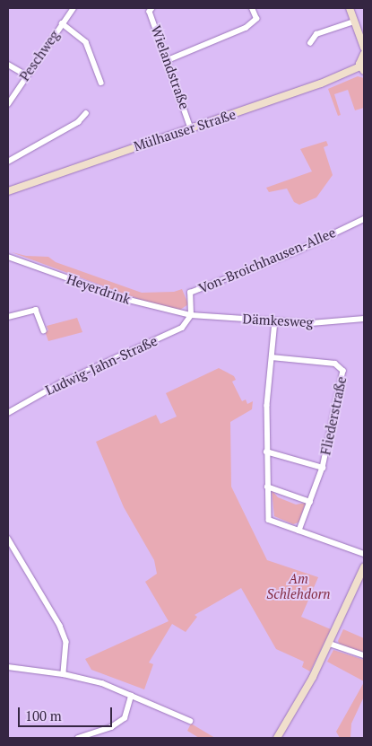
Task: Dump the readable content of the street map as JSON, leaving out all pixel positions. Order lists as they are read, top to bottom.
{
  "streets": {
    "street": [
      "Peschweg",
      "Wielandstraße",
      "Mülhauser Straße",
      "Von-Broichhausen-Allee",
      "Heyerdrink",
      "Dämkesweg",
      "Ludwig-Jahn-Straße",
      "Fliederstraße"
    ]
  },
  "crossings": [
    ["Wielandstraße", "Mülhauser Straße"],
    ["Von-Broichhausen-Allee", "Heyerdrink"],
    ["Von-Broichhausen-Allee", "Dämkesweg"],
    ["Von-Broichhausen-Allee", "Ludwig-Jahn-Straße"],
    ["Heyerdrink", "Dämkesweg"],
    ["Heyerdrink", "Ludwig-Jahn-Straße"],
    ["Dämkesweg", "Ludwig-Jahn-Straße"]
  ],
  "parks": ["Am Schlehdorn"],
  "scale_bar": "100 m"
}
